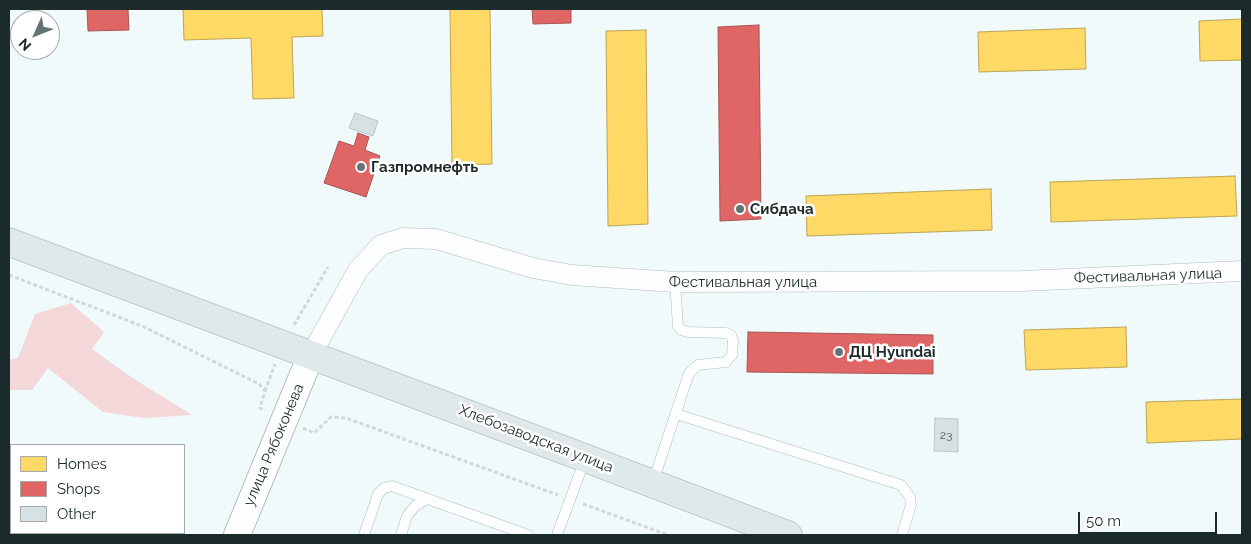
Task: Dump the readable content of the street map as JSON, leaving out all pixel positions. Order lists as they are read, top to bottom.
{
  "streets": {
    "main road": ["Хлебозаводская улица"],
    "street": ["Фестивальная улица", "улица Рябоконева"]
  },
  "crossings": [
    ["Фестивальная улица", "Хлебозаводская улица"],
    ["Фестивальная улица", "улица Рябоконева"],
    ["Хлебозаводская улица", "улица Рябоконева"]
  ],
  "places": ["Газпромнефть", "Сибдача", "ДЦ Hyundai"],
  "house_numbers": ["23"],
  "legend": ["Homes", "Shops", "Other"],
  "scale_bar": "50 m",
  "north": "bottom left"
}
